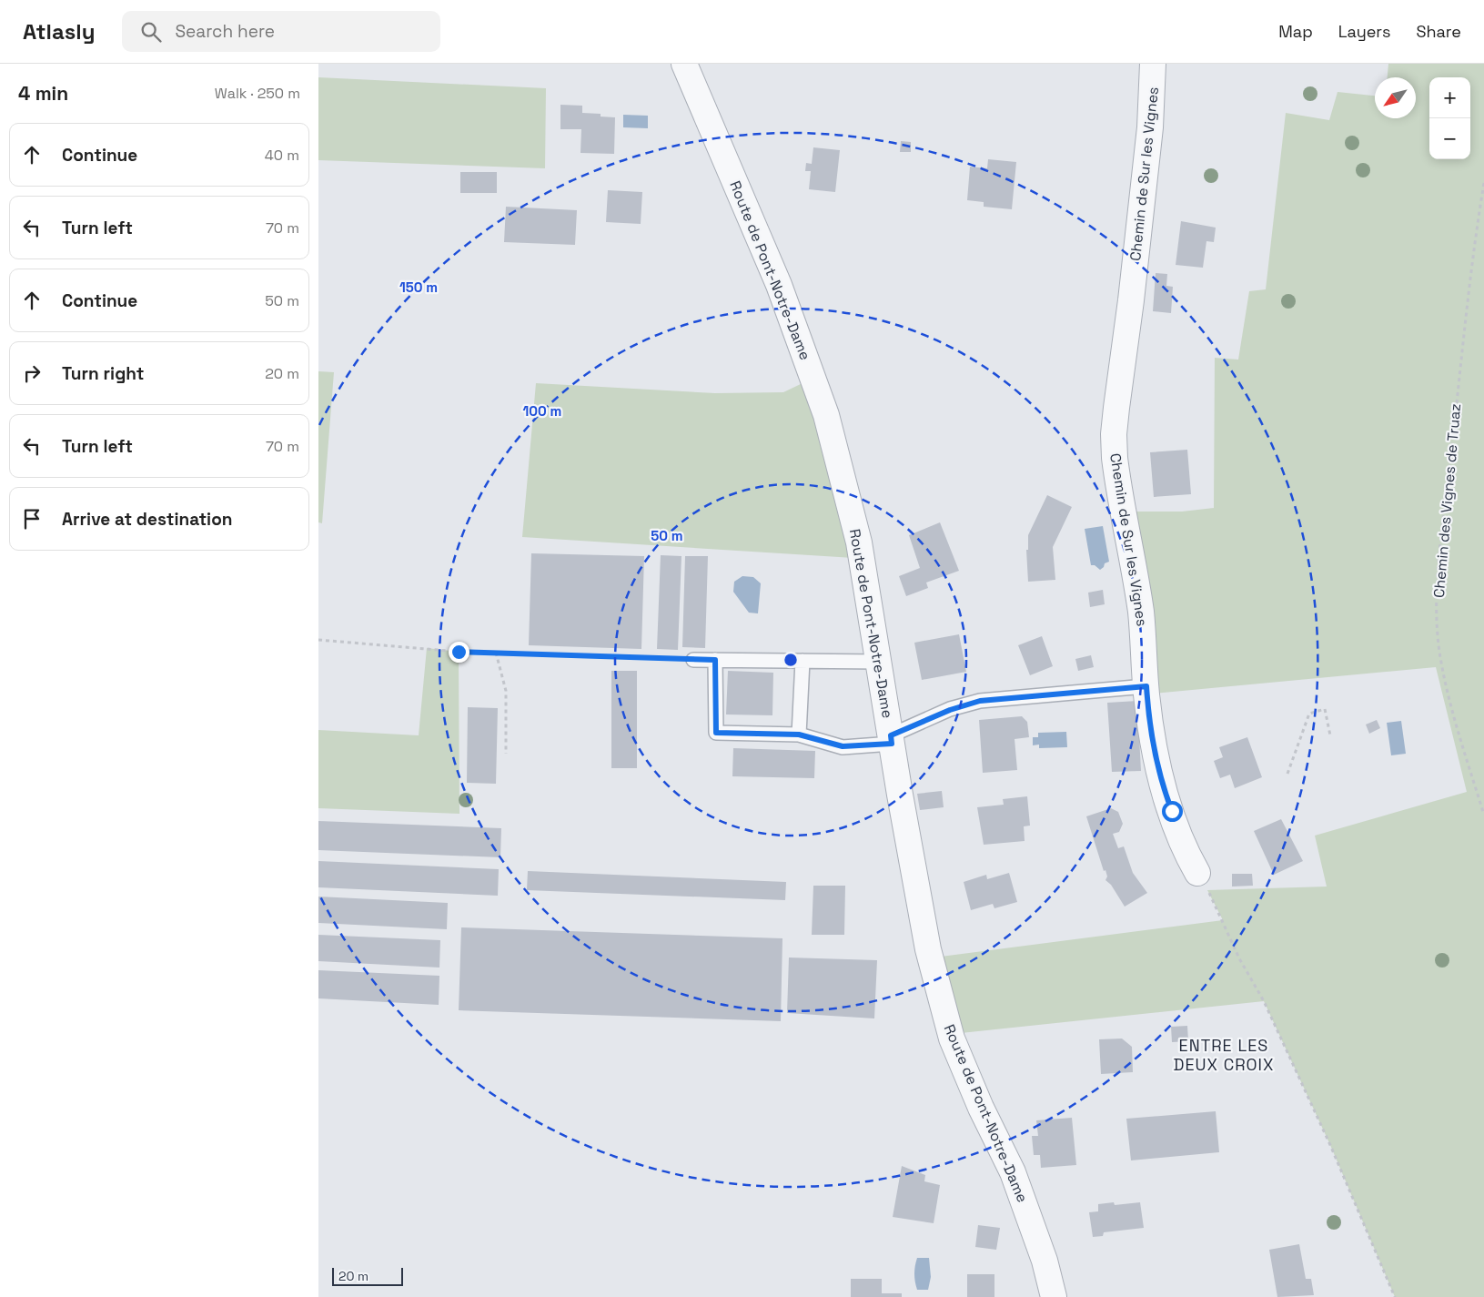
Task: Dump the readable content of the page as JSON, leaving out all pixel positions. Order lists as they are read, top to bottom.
{
  "streets": {
    "street": ["Chemin de Sur les Vignes", "Route de Pont-Notre-Dame"],
    "path": ["Chemin des Vignes de Truaz"]
  },
  "districts": ["ENTRE LES DEUX CROIX"],
  "scale_bar": "20 m",
  "north": "bottom left",
  "page": {
    "header": "Atlasly",
    "search": "Search here",
    "nav": ["Map", "Layers", "Share"],
    "heading": ["4 min", "Walk · 250 m"],
    "map_buttons": ["+", "−"],
    "list": [
      ["Continue", "40 m"],
      ["Turn left", "70 m"],
      ["Continue", "50 m"],
      ["Turn right", "20 m"],
      ["Turn left", "70 m"],
      "Arrive at destination"
    ],
    "scale": "20 m"
  },
  "rings": ["150 m", "100 m", "50 m"]
}
